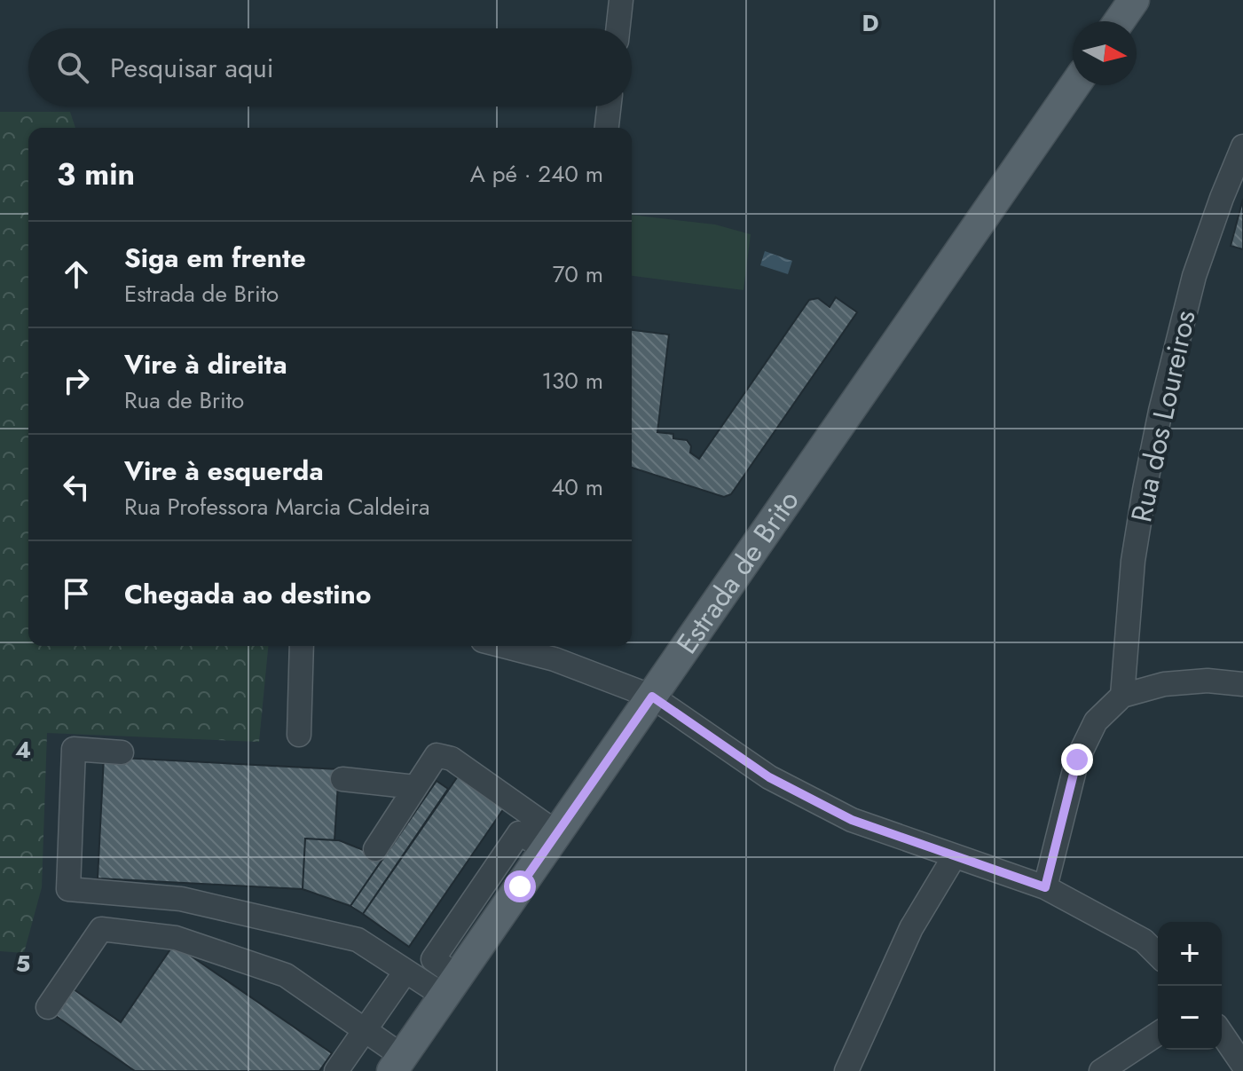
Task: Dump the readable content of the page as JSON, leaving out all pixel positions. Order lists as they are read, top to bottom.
{
  "streets": {
    "main road": ["Estrada de Brito"],
    "street": ["Rua dos Loureiros"]
  },
  "north": "right",
  "page": {
    "search": "Pesquisar aqui",
    "heading": ["3 min", "A pé · 240 m"],
    "list": [
      ["Siga em frente", "Estrada de Brito", "70 m"],
      ["Vire à direita", "Rua de Brito", "130 m"],
      ["Vire à esquerda", "Rua Professora Marcia Caldeira", "40 m"],
      "Chegada ao destino"
    ],
    "map_buttons": ["+", "−"]
  },
  "grid": {
    "columns": ["D"],
    "rows": ["4", "5"]
  }
}
